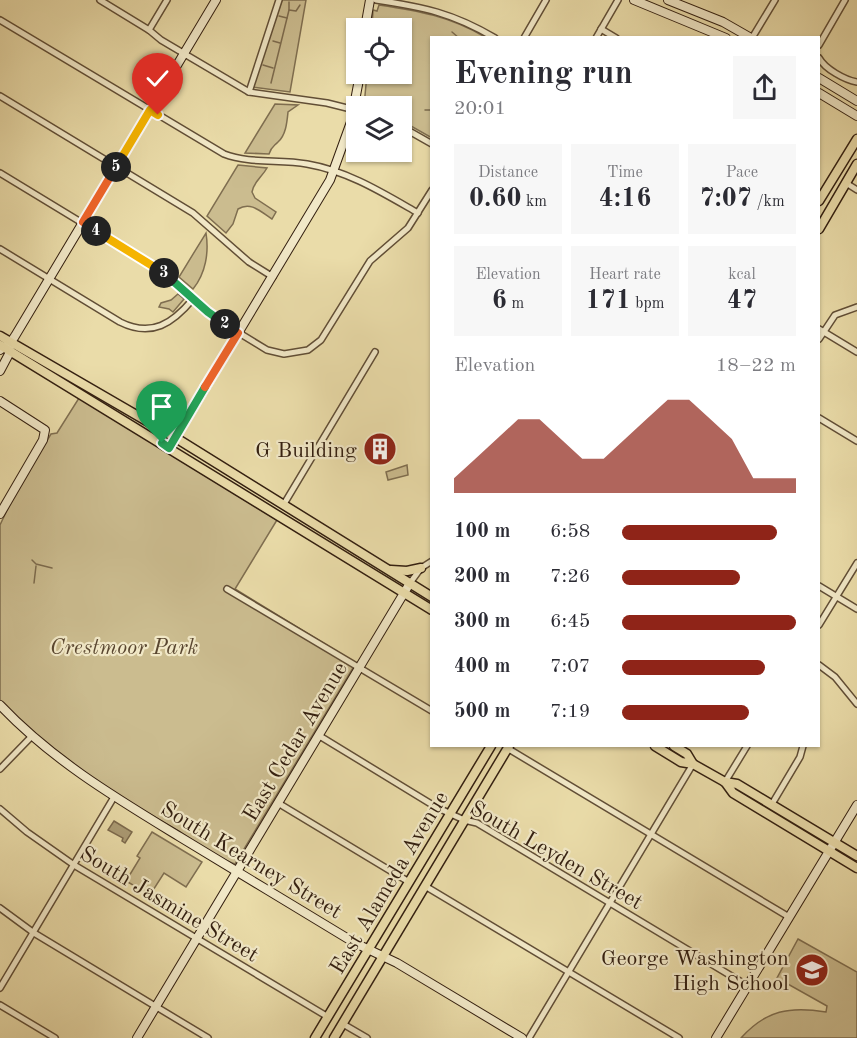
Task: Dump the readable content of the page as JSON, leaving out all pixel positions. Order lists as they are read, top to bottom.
{
  "streets": {
    "main road": ["East Alameda Avenue"],
    "street": [
      "East Cedar Avenue",
      "South Leyden Street",
      "South Kearney Street",
      "South Jasmine Street"
    ]
  },
  "crossings": [
    ["East Cedar Avenue", "South Leyden Street"],
    ["East Cedar Avenue", "South Kearney Street"],
    ["East Cedar Avenue", "South Jasmine Street"],
    ["South Leyden Street", "East Alameda Avenue"],
    ["South Kearney Street", "East Alameda Avenue"],
    ["East Alameda Avenue", "South Jasmine Street"]
  ],
  "parks": ["Crestmoor Park"],
  "places": {
    "building": ["G Building"],
    "school or university": ["George Washington High School"]
  },
  "page": {
    "heading": ["Evening run", "20:01"],
    "stats": [
      ["Distance", "0.60 km"],
      ["Time", "4:16"],
      ["Pace", "7:07 /km"],
      ["Elevation", "6 m"],
      ["Heart rate", "171 bpm"],
      ["kcal", "47"]
    ],
    "pins": [
      "5",
      "4",
      "3",
      "2"
    ],
    "chart": ["Elevation", "18–22 m"],
    "list": [
      {
        "name": "100 m",
        "note": "6:58"
      },
      {
        "name": "200 m",
        "note": "7:26"
      },
      {
        "name": "300 m",
        "note": "6:45"
      },
      {
        "name": "400 m",
        "note": "7:07"
      },
      {
        "name": "500 m",
        "note": "7:19"
      }
    ]
  }
}
